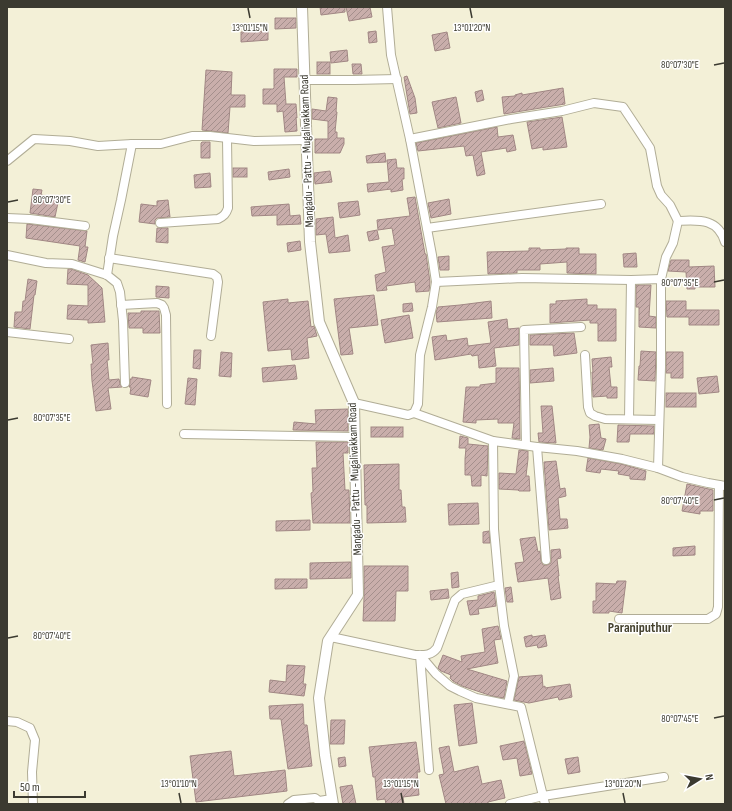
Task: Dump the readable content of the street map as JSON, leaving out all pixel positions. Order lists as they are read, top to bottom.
{
  "streets": {
    "street": ["Mangadu - Pattu - Mugalivakkam Road"]
  },
  "districts": ["Paraniputhur"],
  "scale_bar": "50 m",
  "north": "right",
  "coordinates": [
    "13°01'15\"N",
    "13°01'20\"N",
    "80°07'30\"E",
    "80°07'35\"E",
    "80°07'40\"E",
    "80°07'45\"E",
    "13°01'10\"N"
  ]
}
